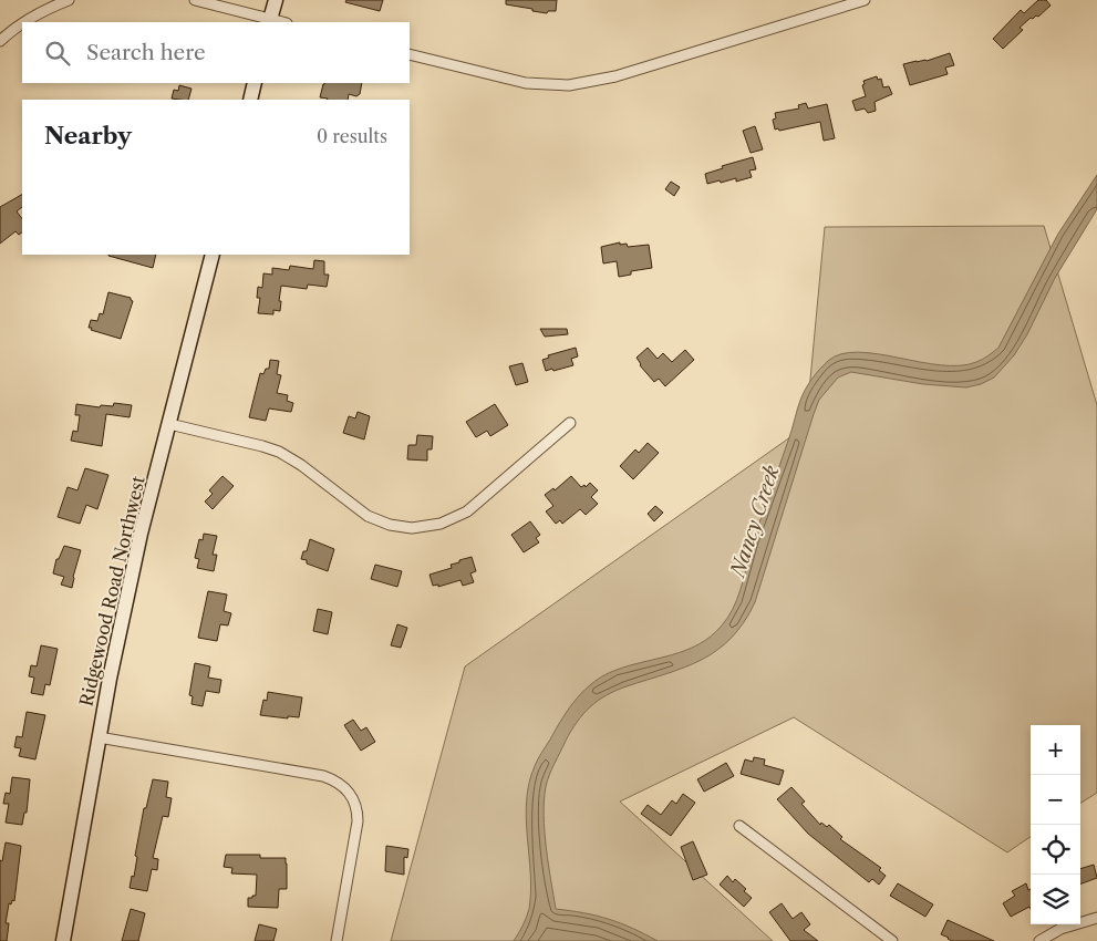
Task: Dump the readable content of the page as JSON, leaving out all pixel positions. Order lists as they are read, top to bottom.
{
  "streets": {
    "street": ["Ridgewood Road Northwest"]
  },
  "water": ["Nancy Creek"],
  "page": {
    "search": "Search here",
    "heading": ["Nearby", "0 results"],
    "map_buttons": ["+", "−"]
  }
}
